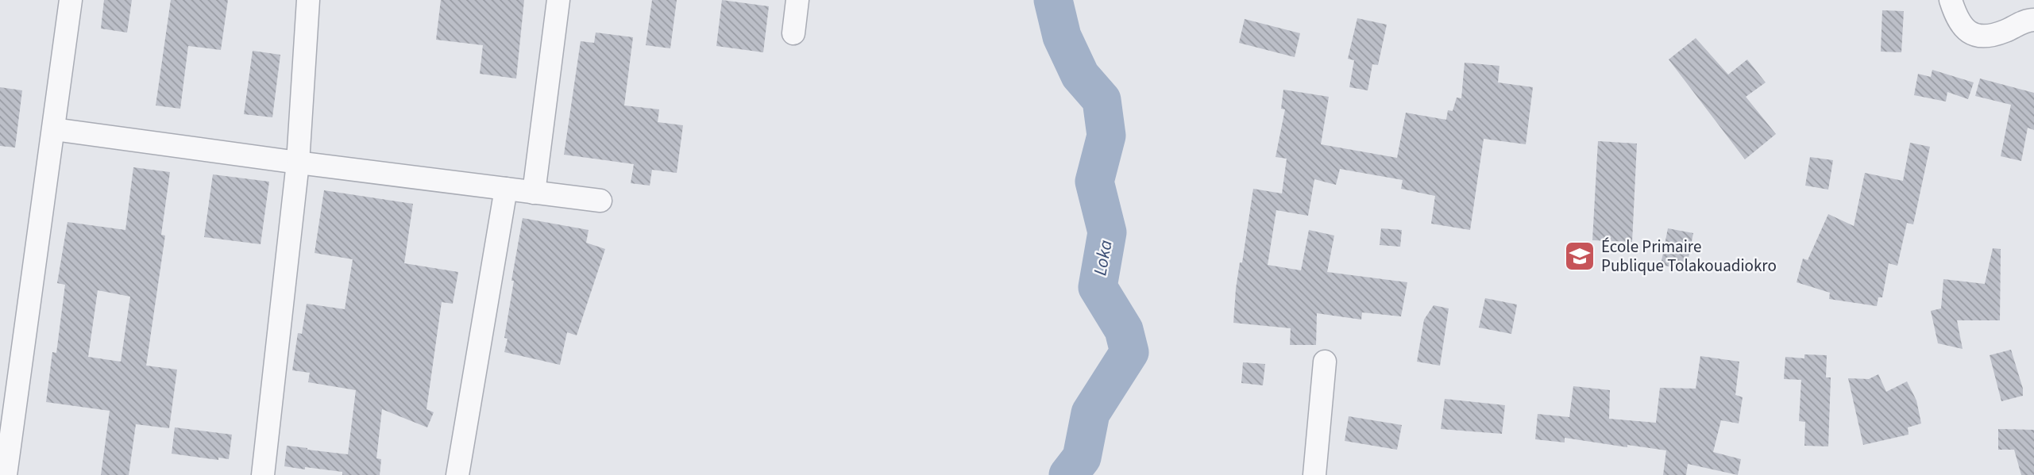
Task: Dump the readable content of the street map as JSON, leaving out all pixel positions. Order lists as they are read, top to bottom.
{
  "water": ["Loka"],
  "places": {
    "school or university": ["École Primaire Publique Tolakouadiokro"]
  }
}
